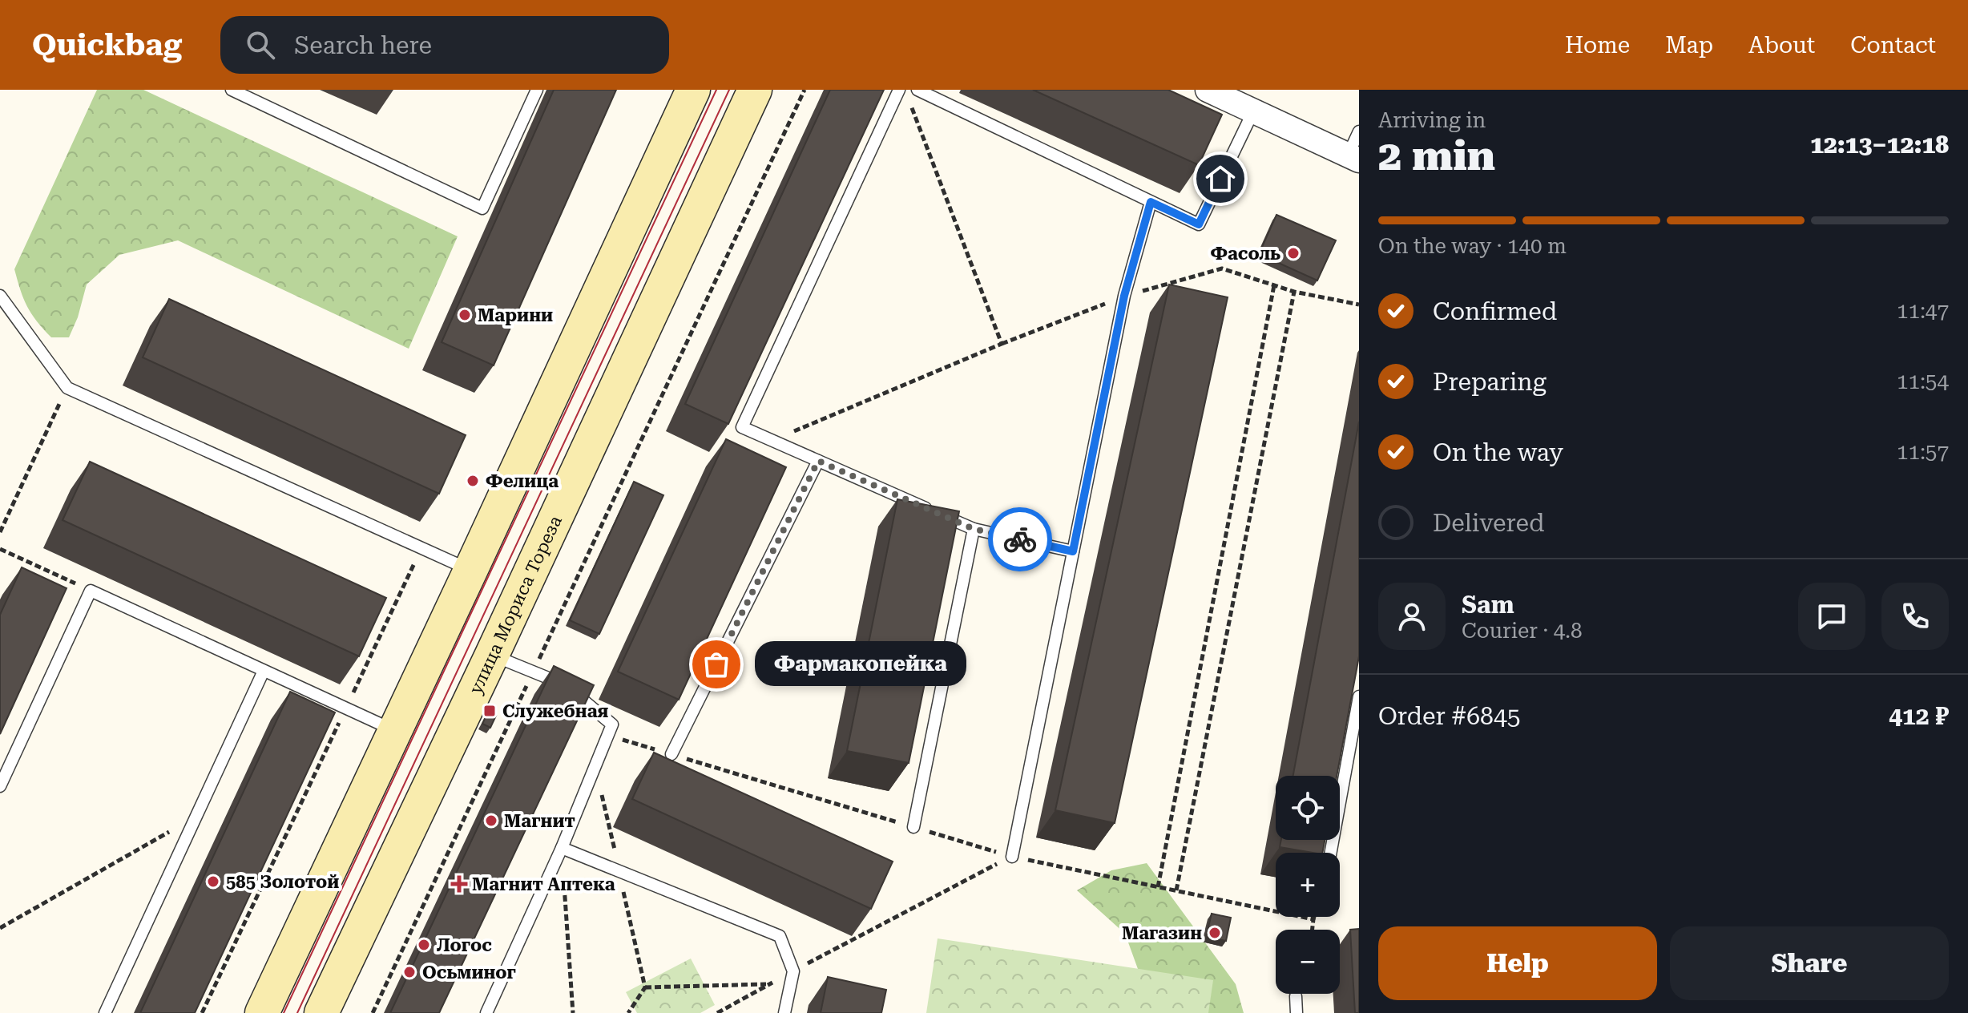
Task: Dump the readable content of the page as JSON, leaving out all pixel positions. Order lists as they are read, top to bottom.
{
  "streets": {
    "street": ["улица Мориса Тореза"]
  },
  "places": {
    "other": [
      "Фасоль",
      "Марини",
      "Фелица",
      "Фармакопейка",
      "Магнит",
      "585 Золотой",
      "Магазин",
      "Логос",
      "Осьминог"
    ],
    "transit": ["Служебная"],
    "health": ["Магнит Аптека"]
  },
  "page": {
    "header": "Quickbag",
    "search": "Search here",
    "nav": [
      "Home",
      "Map",
      "About",
      "Contact"
    ],
    "heading": ["2 min", "Arriving in", "12:13–12:18"],
    "panel": [
      "Sam",
      "Courier · 4.8",
      "Order #6845",
      "412 ₽"
    ],
    "bar": "On the way · 140 m",
    "list": [
      ["Confirmed", "11:47"],
      ["Preparing", "11:54"],
      ["On the way", "11:57"],
      "Delivered"
    ],
    "bubble": "Фармакопейка",
    "map_buttons": ["+", "−"],
    "buttons": ["Help", "Share"]
  }
}
